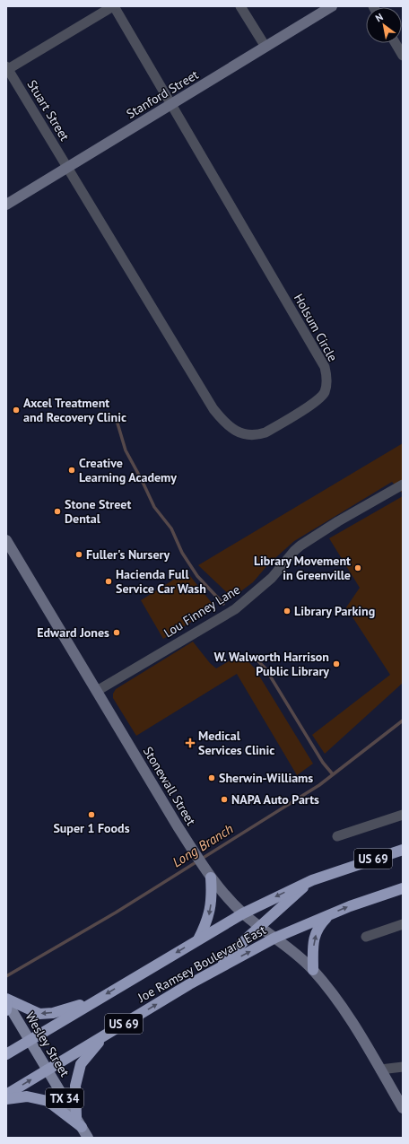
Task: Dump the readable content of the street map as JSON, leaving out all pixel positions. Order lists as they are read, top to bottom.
{
  "streets": {
    "highway": ["US 69", "Joe Ramsey Boulevard East"],
    "main road": ["Wesley Street", "TX 34"],
    "street": [
      "Stanford Street",
      "Stuart Street",
      "Holsum Circle",
      "Lou Finney Lane",
      "Stonewall Street"
    ]
  },
  "crossings": [
    ["Stanford Street", "Stuart Street"],
    ["Stanford Street", "Holsum Circle"],
    ["Stuart Street", "Holsum Circle"],
    ["Lou Finney Lane", "Stonewall Street"],
    ["Stonewall Street", "Joe Ramsey Boulevard East"],
    ["Joe Ramsey Boulevard East", "Wesley Street"]
  ],
  "water": ["Long Branch"],
  "places": {
    "other": [
      "Axcel Treatment and Recovery Clinic",
      "Creative Learning Academy",
      "Stone Street Dental",
      "Fuller's Nursery",
      "Library Movement in Greenville",
      "Hacienda Full Service Car Wash",
      "Library Parking",
      "Edward Jones",
      "W. Walworth Harrison Public Library",
      "Sherwin-Williams",
      "NAPA Auto Parts",
      "Super 1 Foods"
    ],
    "health": ["Medical Services Clinic"]
  },
  "north": "top left"
}
